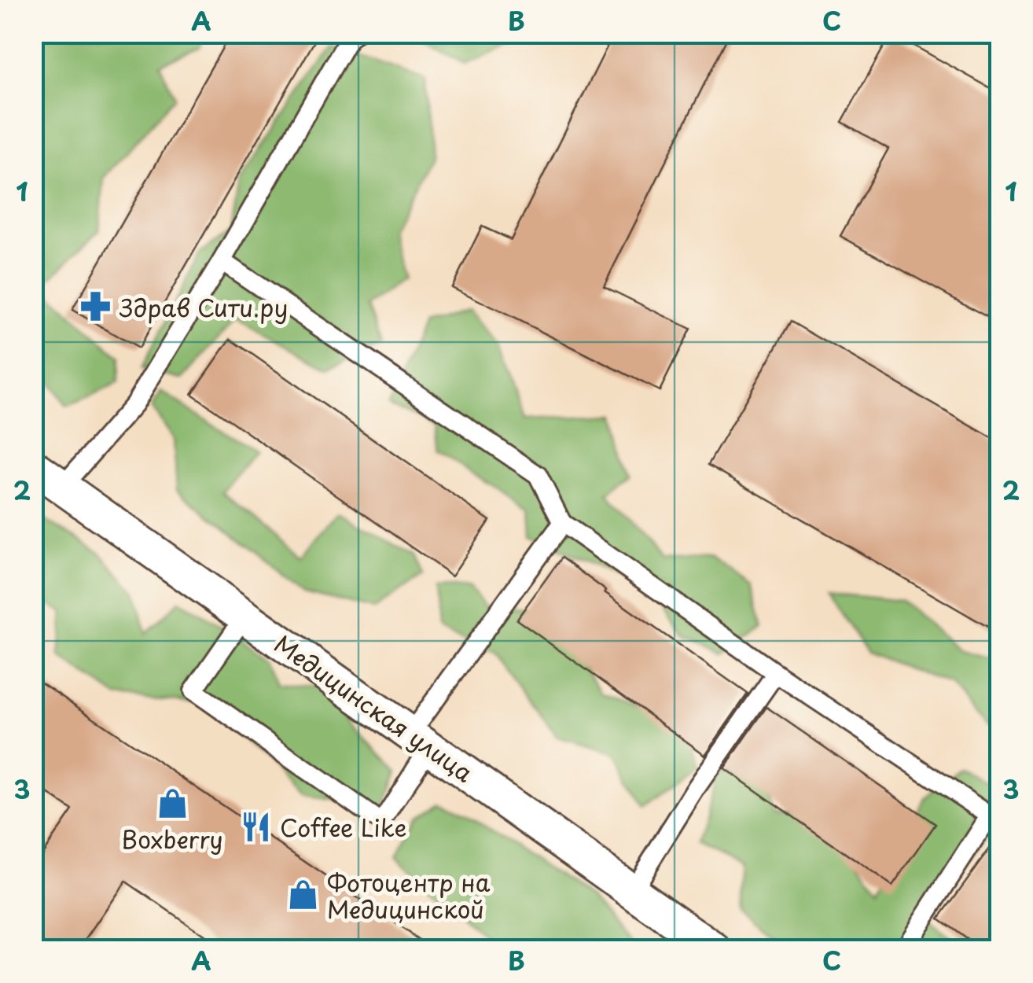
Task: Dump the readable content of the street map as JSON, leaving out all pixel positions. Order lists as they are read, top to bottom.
{
  "streets": {
    "street": ["Медицинская улица"]
  },
  "places": {
    "pharmacy": ["Здрав Сити.ру"],
    "shop": ["Boxberry", "Фотоцентр на Медицинской"],
    "restaurant": ["Coffee Like"]
  },
  "grid": {
    "columns": ["A", "B", "C"],
    "rows": ["1", "2", "3"]
  }
}
